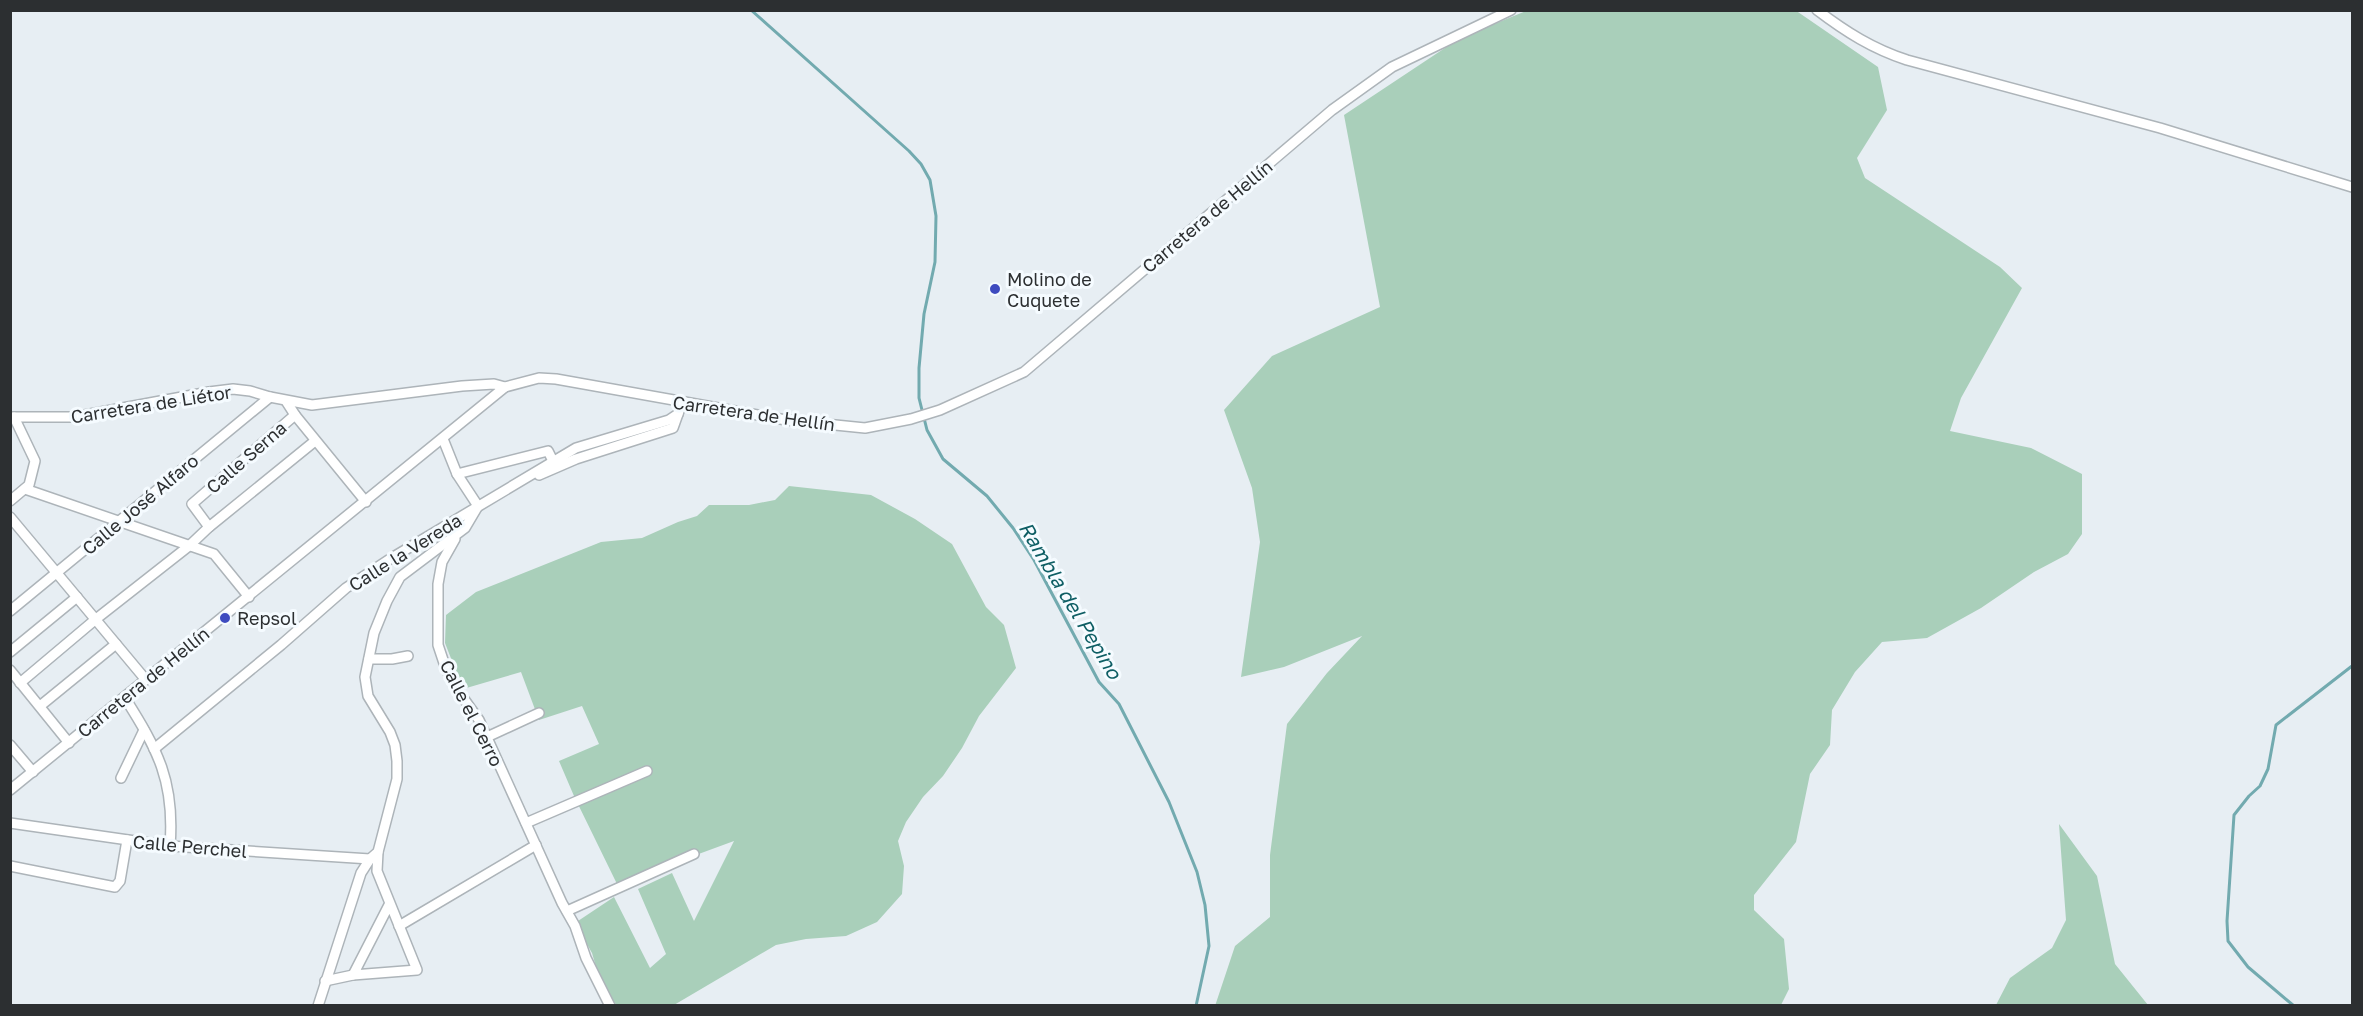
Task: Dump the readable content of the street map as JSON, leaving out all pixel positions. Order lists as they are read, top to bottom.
{
  "streets": {
    "street": [
      "Carretera de Hellín",
      "Carretera de Liétor",
      "Calle Serna",
      "Calle José Alfaro",
      "Calle la Vereda",
      "Calle el Cerro",
      "Calle Perchel"
    ]
  },
  "crossings": [
    ["Carretera de Hellín", "Carretera de Liétor"],
    ["Carretera de Liétor", "Calle José Alfaro"]
  ],
  "water": ["Rambla del Pepino"],
  "places": ["Molino de Cuquete", "Repsol"]
}
